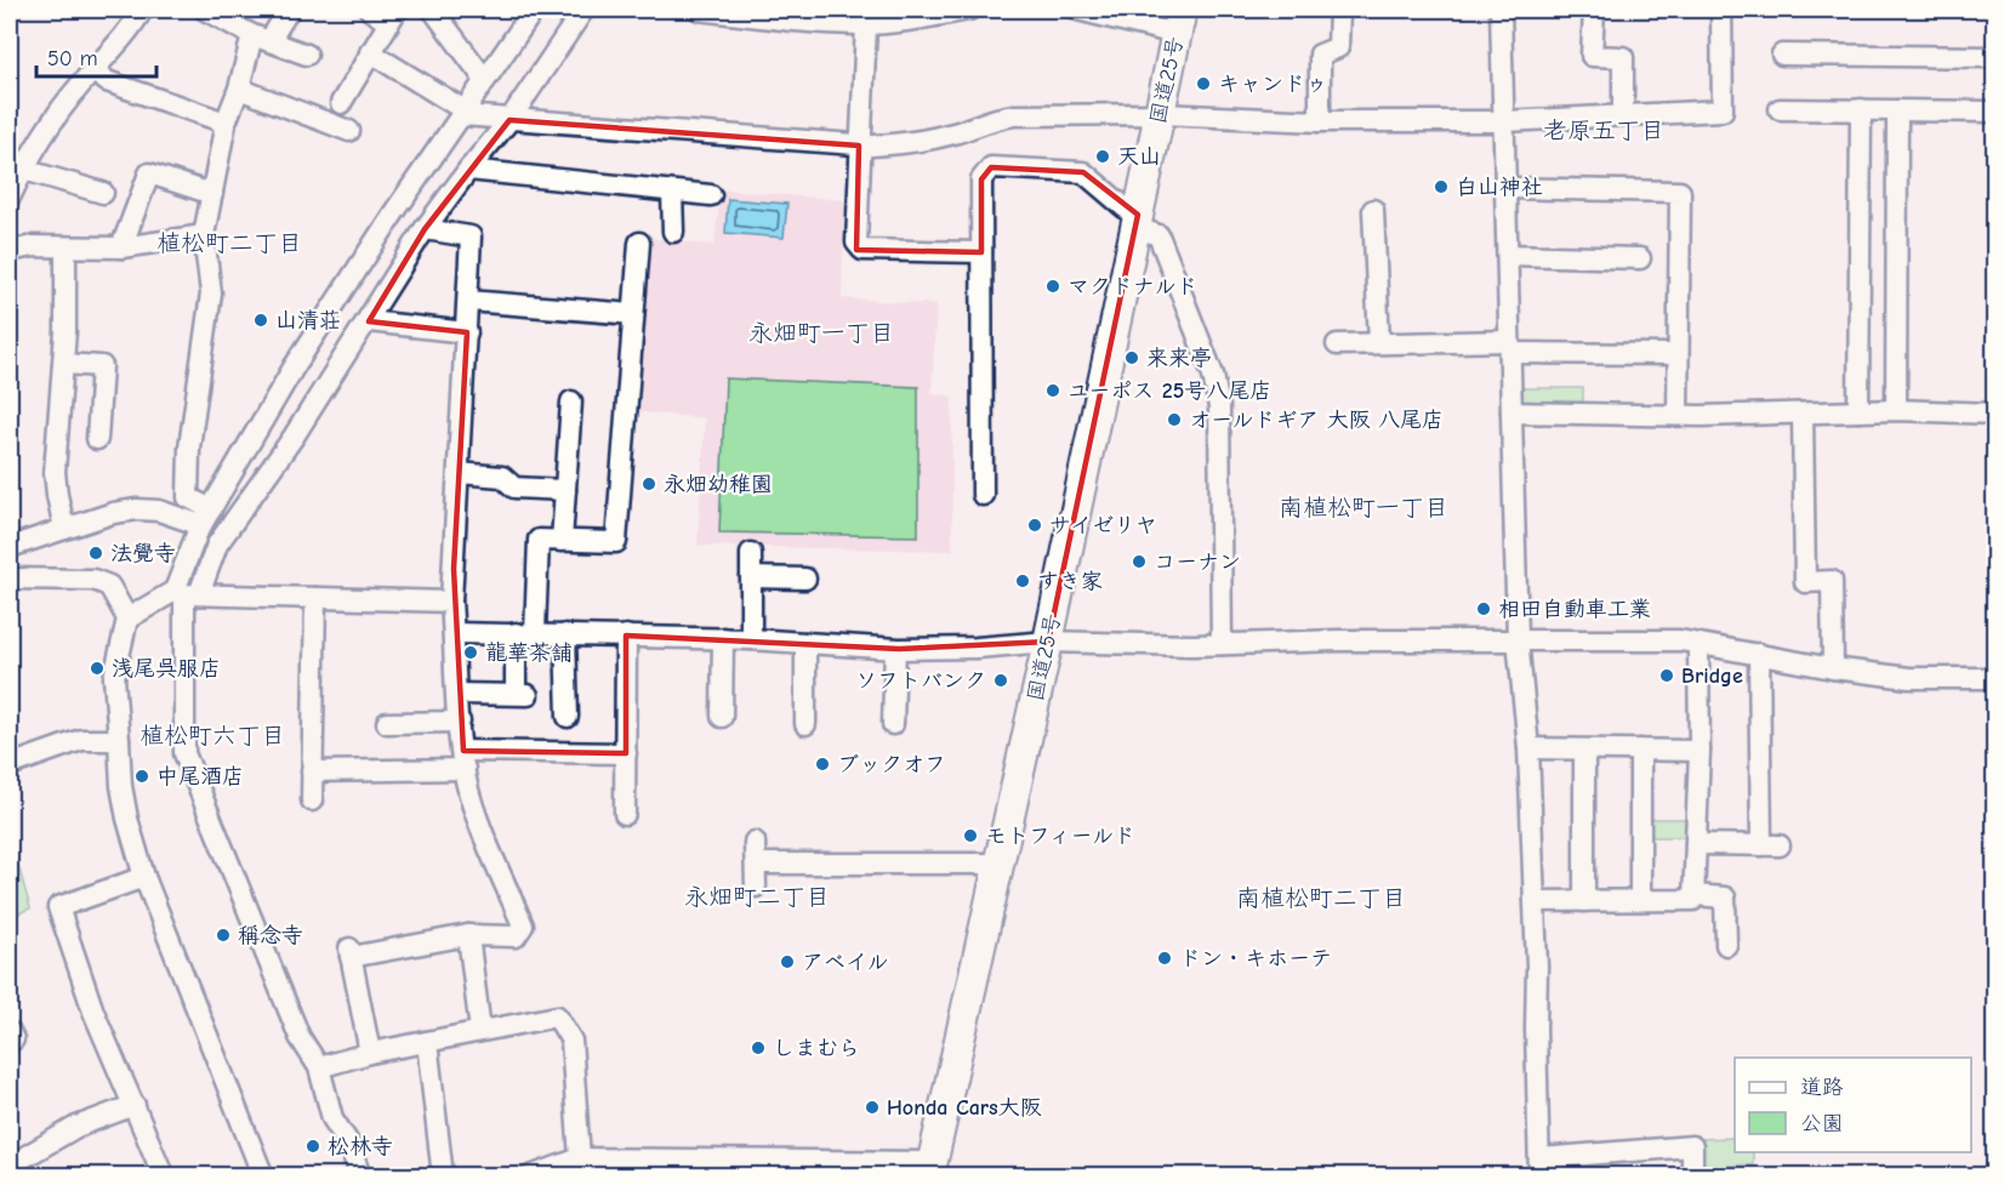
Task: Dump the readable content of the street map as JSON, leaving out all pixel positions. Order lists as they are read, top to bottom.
{
  "streets": {
    "highway": ["国道25号"]
  },
  "districts": [
    "老原五丁目",
    "植松町二丁目",
    "永畑町一丁目",
    "南植松町一丁目",
    "植松町六丁目",
    "永畑町二丁目",
    "南植松町二丁目"
  ],
  "places": [
    "キャンドゥ",
    "天山",
    "白山神社",
    "マクドナルド",
    "山清荘",
    "来来亭",
    "ユーポス 25号八尾店",
    "オールドギア 大阪 八尾店",
    "永畑幼稚園",
    "サイゼリヤ",
    "法覺寺",
    "コーナン",
    "すき家",
    "相田自動車工業",
    "龍華茶舗",
    "浅尾呉服店",
    "Bridge",
    "ソフトバンク",
    "ブックオフ",
    "中尾酒店",
    "モトフィールド",
    "稱念寺",
    "ドン・キホーテ",
    "アベイル",
    "しまむら",
    "Honda Cars大阪",
    "松林寺"
  ],
  "legend": ["道路", "公園"],
  "scale_bar": "50 m"
}
